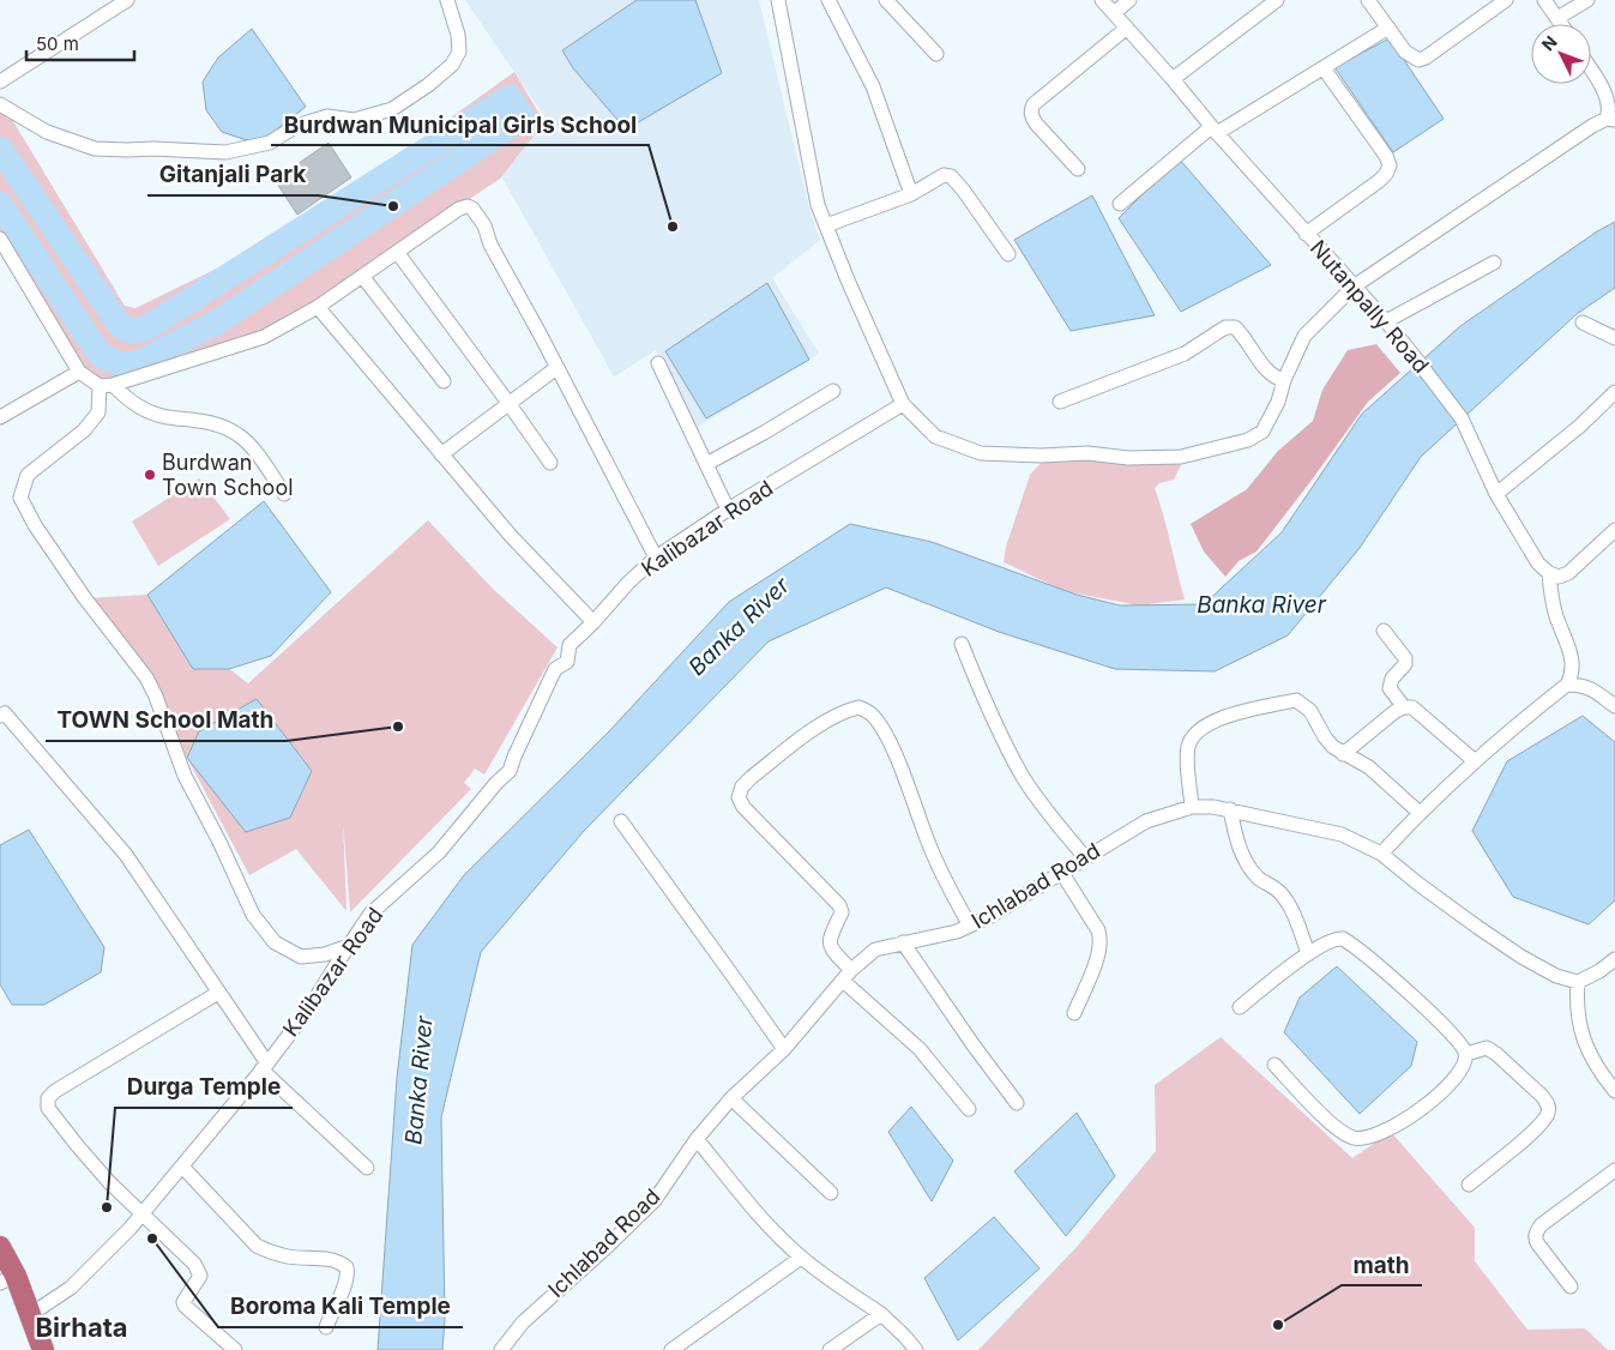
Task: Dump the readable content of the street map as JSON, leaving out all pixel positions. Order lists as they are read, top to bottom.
{
  "streets": {
    "street": ["Nutanpally Road", "Kalibazar Road", "Ichlabad Road"]
  },
  "districts": ["Birhata"],
  "water": ["Banka River"],
  "places": [
    "Gitanjali Park",
    "Burdwan Municipal Girls School",
    "Burdwan Town School",
    "TOWN School Math",
    "Durga Temple",
    "Boroma Kali Temple",
    "math"
  ],
  "scale_bar": "50 m",
  "north": "top left"
}
